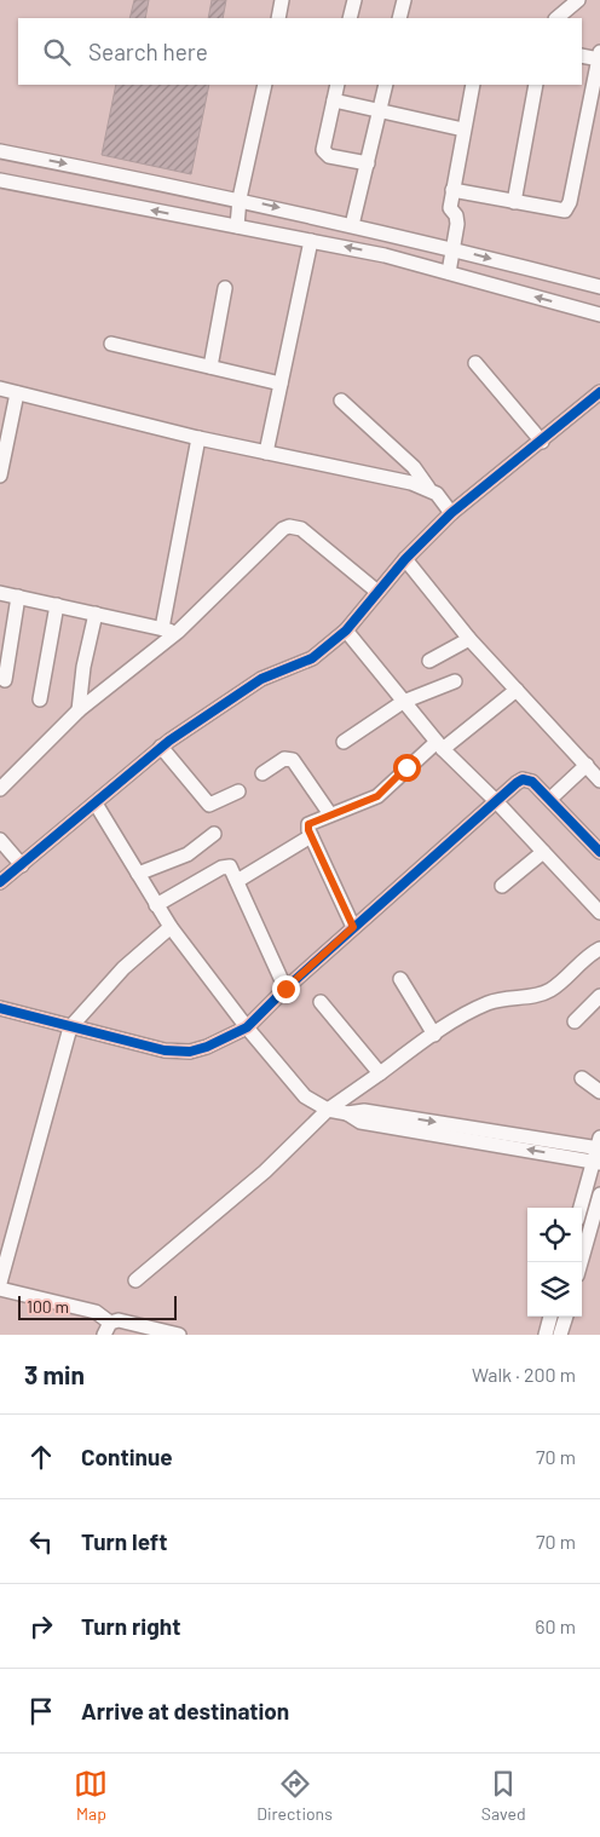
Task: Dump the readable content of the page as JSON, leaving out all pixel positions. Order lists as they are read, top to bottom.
{
  "scale_bar": "100 m",
  "page": {
    "search": "Search here",
    "scale": "100 m",
    "heading": ["3 min", "Walk · 200 m"],
    "list": [
      ["Continue", "70 m"],
      ["Turn left", "70 m"],
      ["Turn right", "60 m"],
      "Arrive at destination"
    ],
    "nav": ["Map", "Directions", "Saved"]
  }
}
